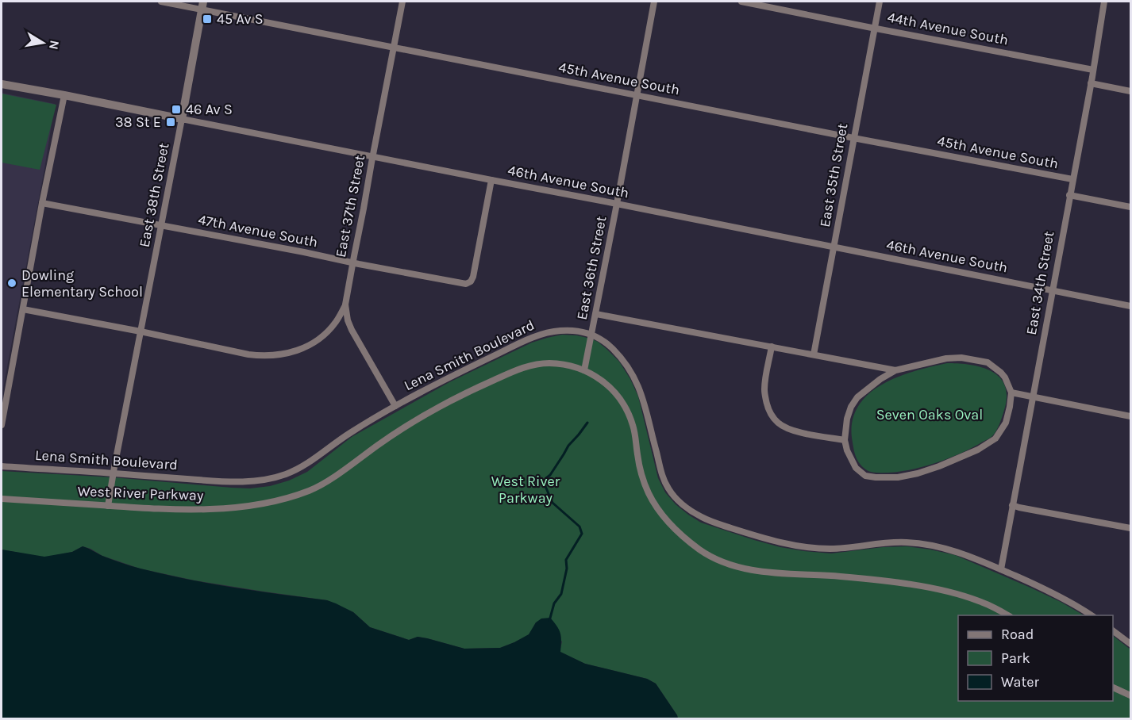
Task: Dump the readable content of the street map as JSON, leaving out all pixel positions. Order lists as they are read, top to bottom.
{
  "streets": {
    "street": [
      "44th Avenue South",
      "45th Avenue South",
      "East 35th Street",
      "46th Avenue South",
      "East 38th Street",
      "East 37th Street",
      "47th Avenue South",
      "East 36th Street",
      "East 34th Street",
      "Lena Smith Boulevard",
      "West River Parkway"
    ]
  },
  "crossings": [
    ["44th Avenue South", "East 35th Street"],
    ["44th Avenue South", "East 34th Street"],
    ["45th Avenue South", "East 35th Street"],
    ["45th Avenue South", "East 38th Street"],
    ["45th Avenue South", "East 37th Street"],
    ["45th Avenue South", "East 36th Street"],
    ["45th Avenue South", "East 34th Street"],
    ["East 35th Street", "46th Avenue South"],
    ["46th Avenue South", "East 38th Street"],
    ["46th Avenue South", "East 37th Street"],
    ["46th Avenue South", "47th Avenue South"],
    ["46th Avenue South", "East 36th Street"],
    ["46th Avenue South", "East 34th Street"],
    ["East 38th Street", "47th Avenue South"],
    ["East 38th Street", "Lena Smith Boulevard"],
    ["East 38th Street", "West River Parkway"],
    ["East 37th Street", "47th Avenue South"],
    ["East 37th Street", "Lena Smith Boulevard"],
    ["East 36th Street", "Lena Smith Boulevard"],
    ["East 36th Street", "West River Parkway"],
    ["East 34th Street", "Lena Smith Boulevard"]
  ],
  "parks": ["Seven Oaks Oval", "West River Parkway"],
  "places": {
    "transit": ["45 Av S", "46 Av S", "38 St E"],
    "other": ["Dowling Elementary School"]
  },
  "legend": ["Road", "Park", "Water"],
  "north": "right"
}
